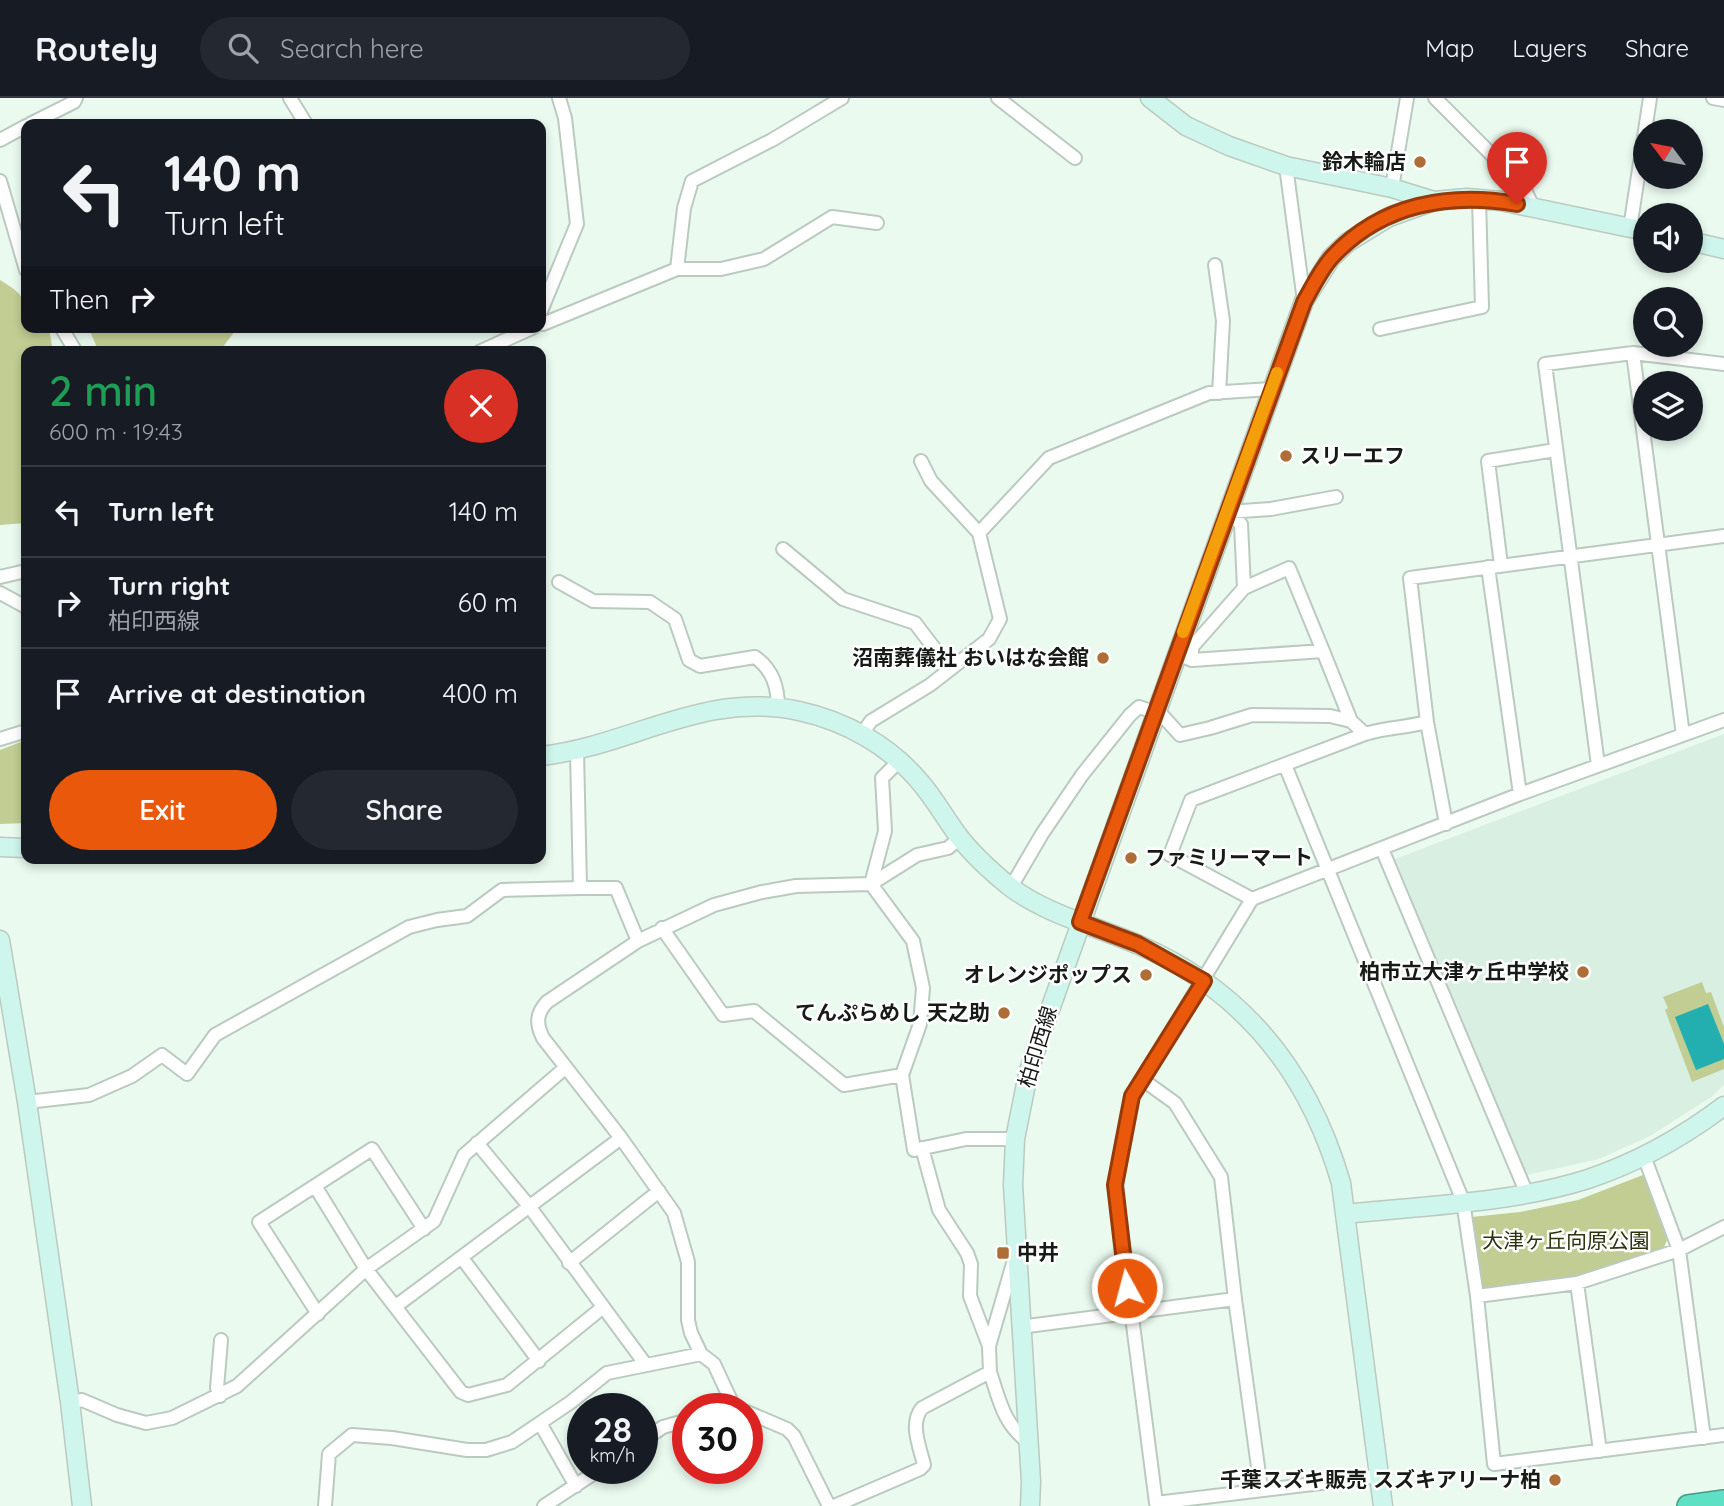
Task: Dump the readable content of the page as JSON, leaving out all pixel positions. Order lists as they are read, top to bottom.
{
  "streets": {
    "street": ["柏印西線"]
  },
  "parks": ["大津ヶ丘向原公園"],
  "places": {
    "other": [
      "鈴木輪店",
      "スリーエフ",
      "沼南葬儀社 おいはな会館",
      "ファミリーマート",
      "柏市立大津ヶ丘中学校",
      "オレンジポップス",
      "てんぷらめし 天之助",
      "千葉スズキ販売 スズキアリーナ柏"
    ],
    "transit": ["中井"]
  },
  "north": "top left",
  "page": {
    "header": "Routely",
    "search": "Search here",
    "nav": ["Map", "Layers", "Share"],
    "turn": ["140 m", "Turn left"],
    "then": "Then",
    "heading": ["2 min", "600 m · 19:43"],
    "list": [
      {
        "name": "Turn left",
        "value": "140 m"
      },
      {
        "name": "Turn right",
        "note": "柏印西線",
        "value": "60 m"
      },
      {
        "name": "Arrive at destination",
        "value": "400 m"
      }
    ],
    "buttons": ["Exit", "Share"],
    "speed": "28 km/h",
    "limit": "30"
  }
}
